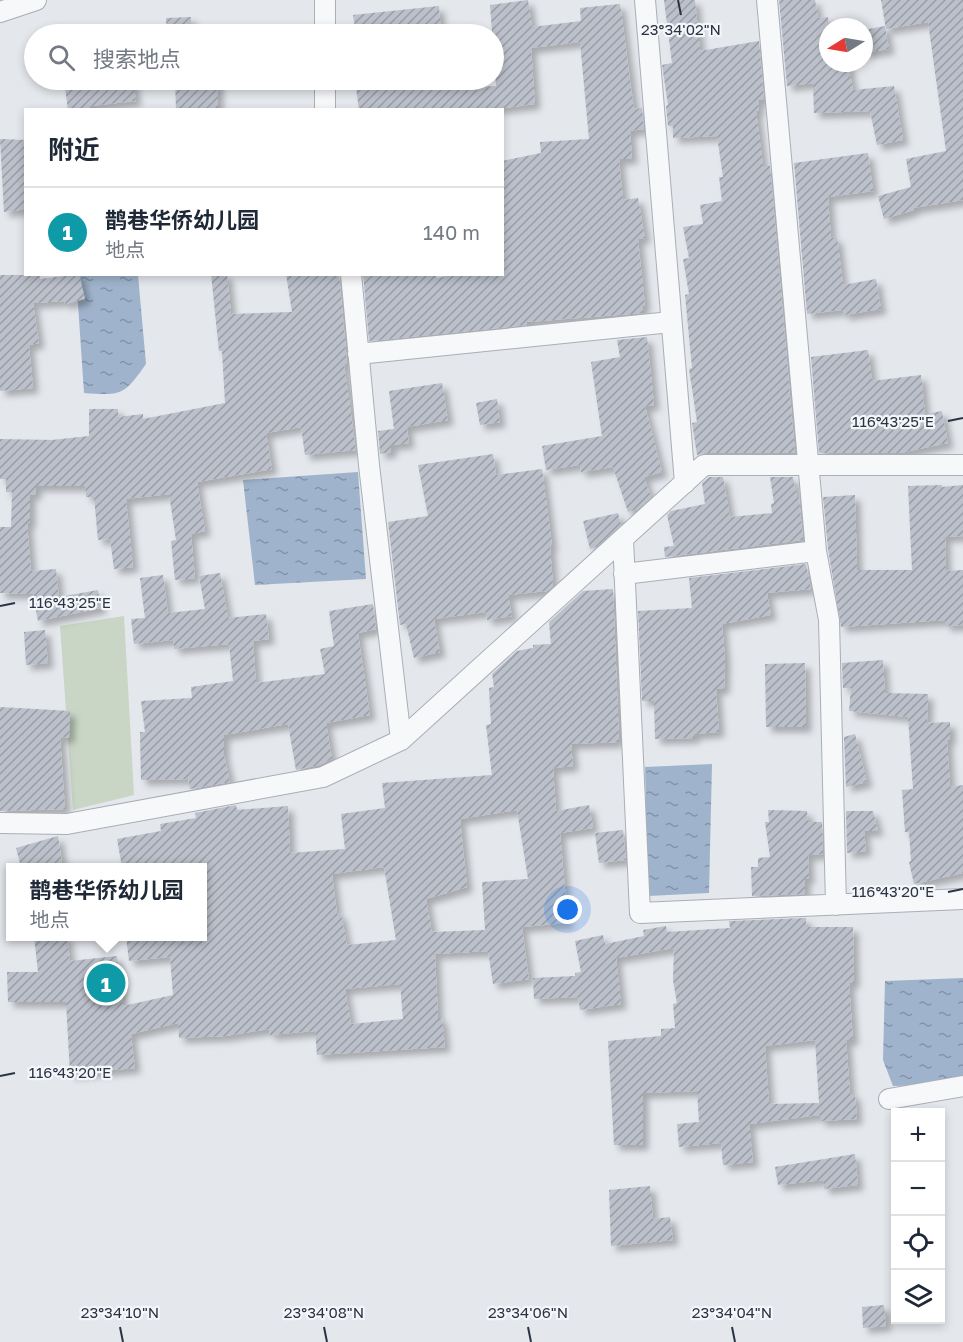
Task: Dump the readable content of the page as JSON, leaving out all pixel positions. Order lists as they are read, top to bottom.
{
  "north": "left",
  "page": {
    "search": "搜索地点",
    "heading": "附近",
    "list": [
      {
        "mark": "1",
        "name": "鹊巷华侨幼儿园",
        "note": "地点",
        "value": "140 m"
      }
    ],
    "popup": ["鹊巷华侨幼儿园", "地点"],
    "pins": "1",
    "map_buttons": ["+", "−"]
  },
  "coordinates": [
    "23°34'02\"N",
    "116°43'25\"E",
    "116°43'20\"E",
    "23°34'10\"N",
    "23°34'08\"N",
    "23°34'06\"N",
    "23°34'04\"N"
  ]
}
